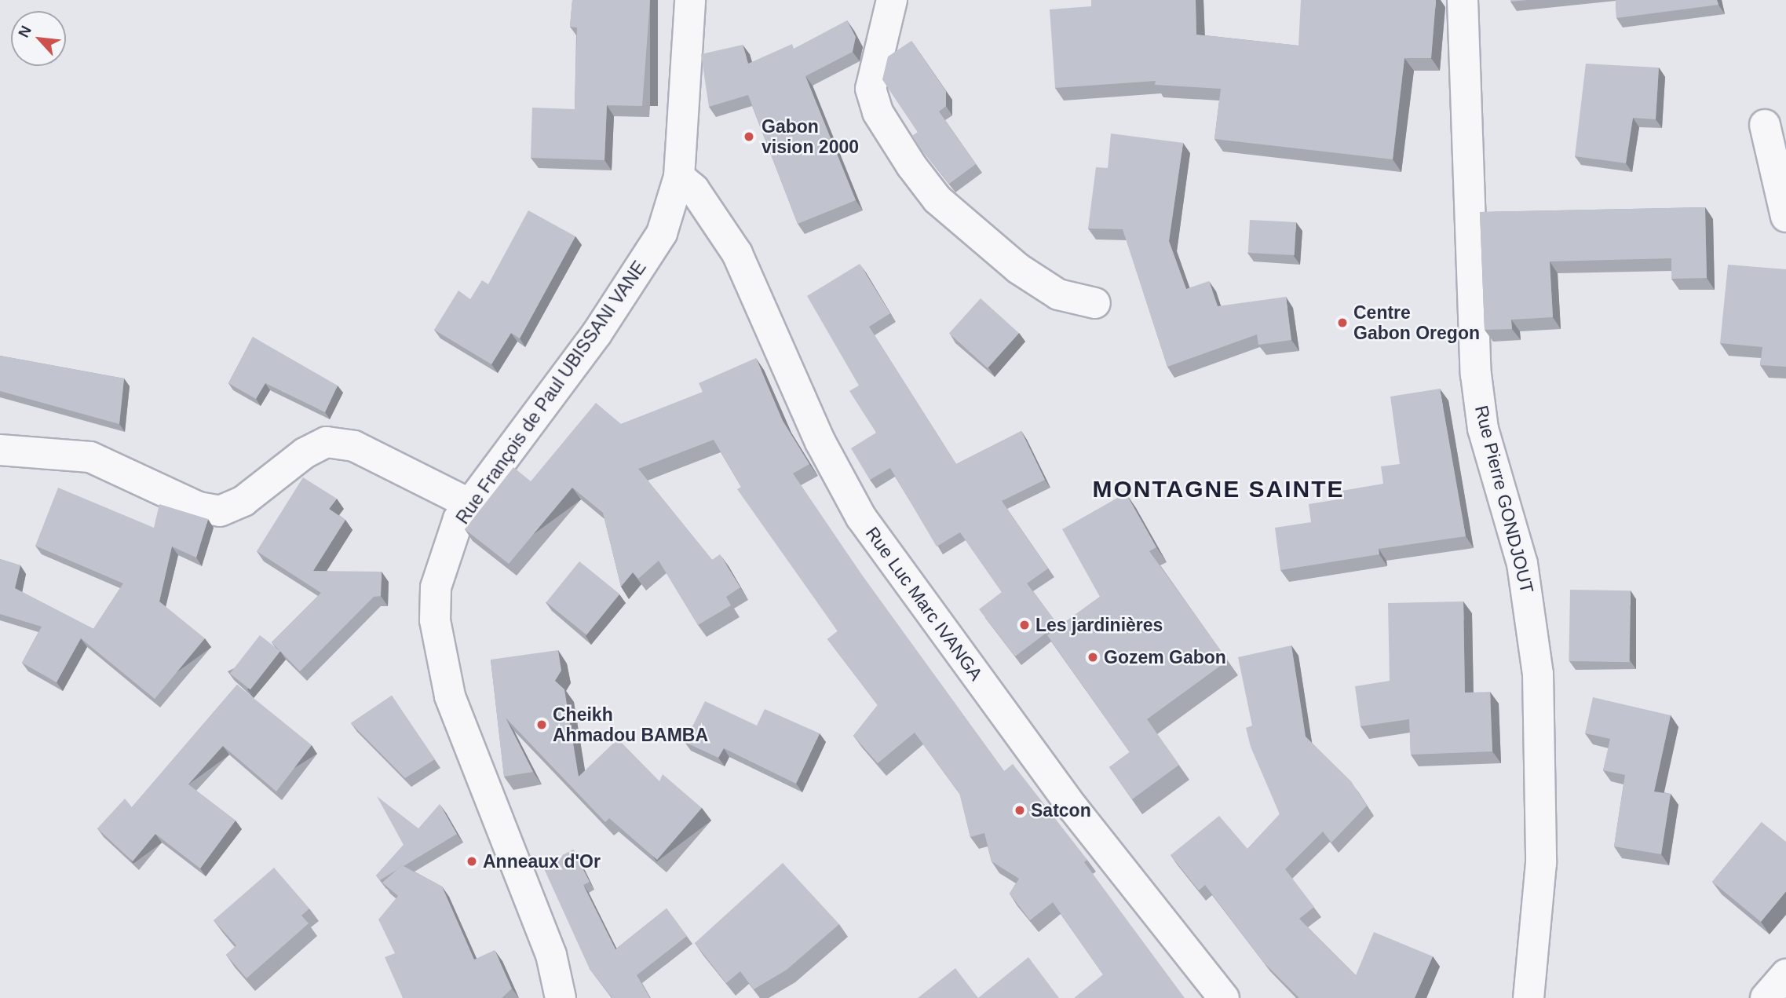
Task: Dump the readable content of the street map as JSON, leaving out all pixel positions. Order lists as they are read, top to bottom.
{
  "streets": {
    "street": ["Rue François de Paul UBISSANI VANE", "Rue Pierre GONDJOUT", "Rue Luc Marc IVANGA"]
  },
  "crossings": [
    ["Rue François de Paul UBISSANI VANE", "Rue Luc Marc IVANGA"]
  ],
  "districts": ["MONTAGNE SAINTE"],
  "places": [
    "Gabon vision 2000",
    "Centre Gabon Oregon",
    "Les jardinières",
    "Gozem Gabon",
    "Cheikh Ahmadou BAMBA",
    "Satcon",
    "Anneaux d'Or"
  ],
  "north": "top left"
}
